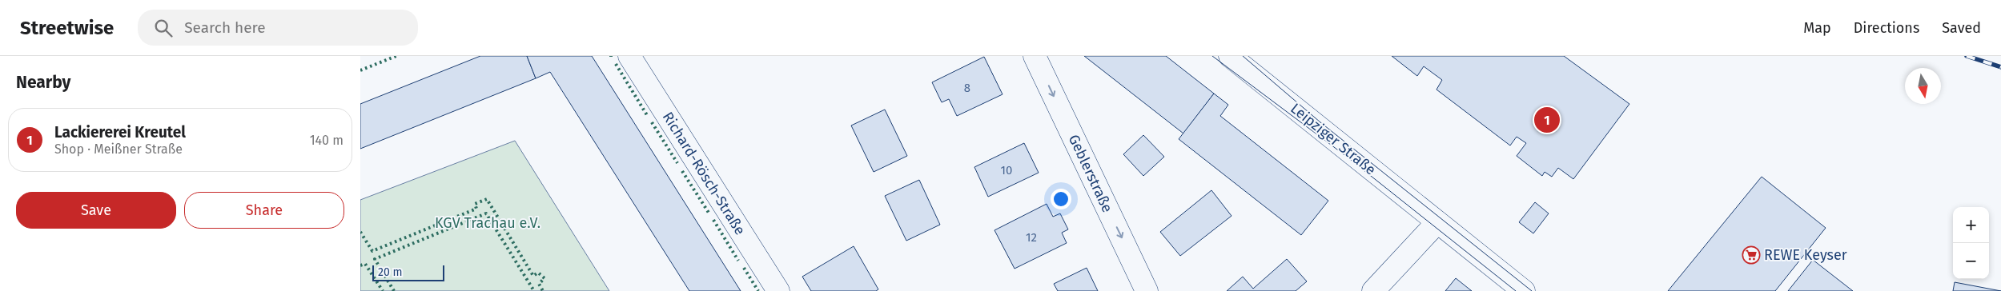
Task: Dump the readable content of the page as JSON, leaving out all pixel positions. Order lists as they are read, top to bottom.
{
  "streets": {
    "street": ["Leipziger Straße", "Richard-Rösch-Straße", "Geblerstraße"]
  },
  "one_way": ["Geblerstraße"],
  "parks": ["KGV Trachau e.V."],
  "places": {
    "supermarket": ["REWE Keyser"]
  },
  "house_numbers": ["8", "10", "12"],
  "scale_bar": "20 m",
  "north": "bottom",
  "page": {
    "header": "Streetwise",
    "search": "Search here",
    "nav": ["Map", "Directions", "Saved"],
    "heading": "Nearby",
    "pins": "1",
    "list": [
      {
        "mark": "1",
        "name": "Lackiererei Kreutel",
        "note": "Shop · Meißner Straße",
        "value": "140 m"
      }
    ],
    "buttons": ["Save", "Share"],
    "map_buttons": ["+", "−"],
    "scale": "20 m"
  }
}
